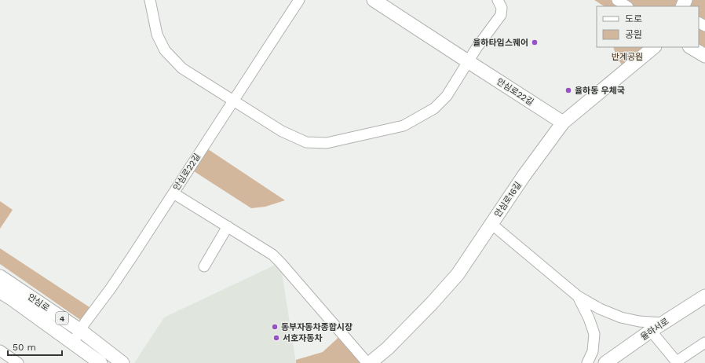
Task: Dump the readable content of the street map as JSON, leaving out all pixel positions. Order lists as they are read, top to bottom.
{
  "streets": {
    "main road": [
      "안심로22길",
      "안심로16길",
      "안심로",
      "4",
      "율하서로"
    ]
  },
  "crossings": [
    ["안심로22길", "안심로16길"],
    ["안심로22길", "안심로"]
  ],
  "parks": ["반계공원"],
  "places": [
    "율하타임스퀘어",
    "율하동 우체국",
    "동부자동차종합시장",
    "서호자동차"
  ],
  "legend": ["도로", "공원"],
  "scale_bar": "50 m"
}
